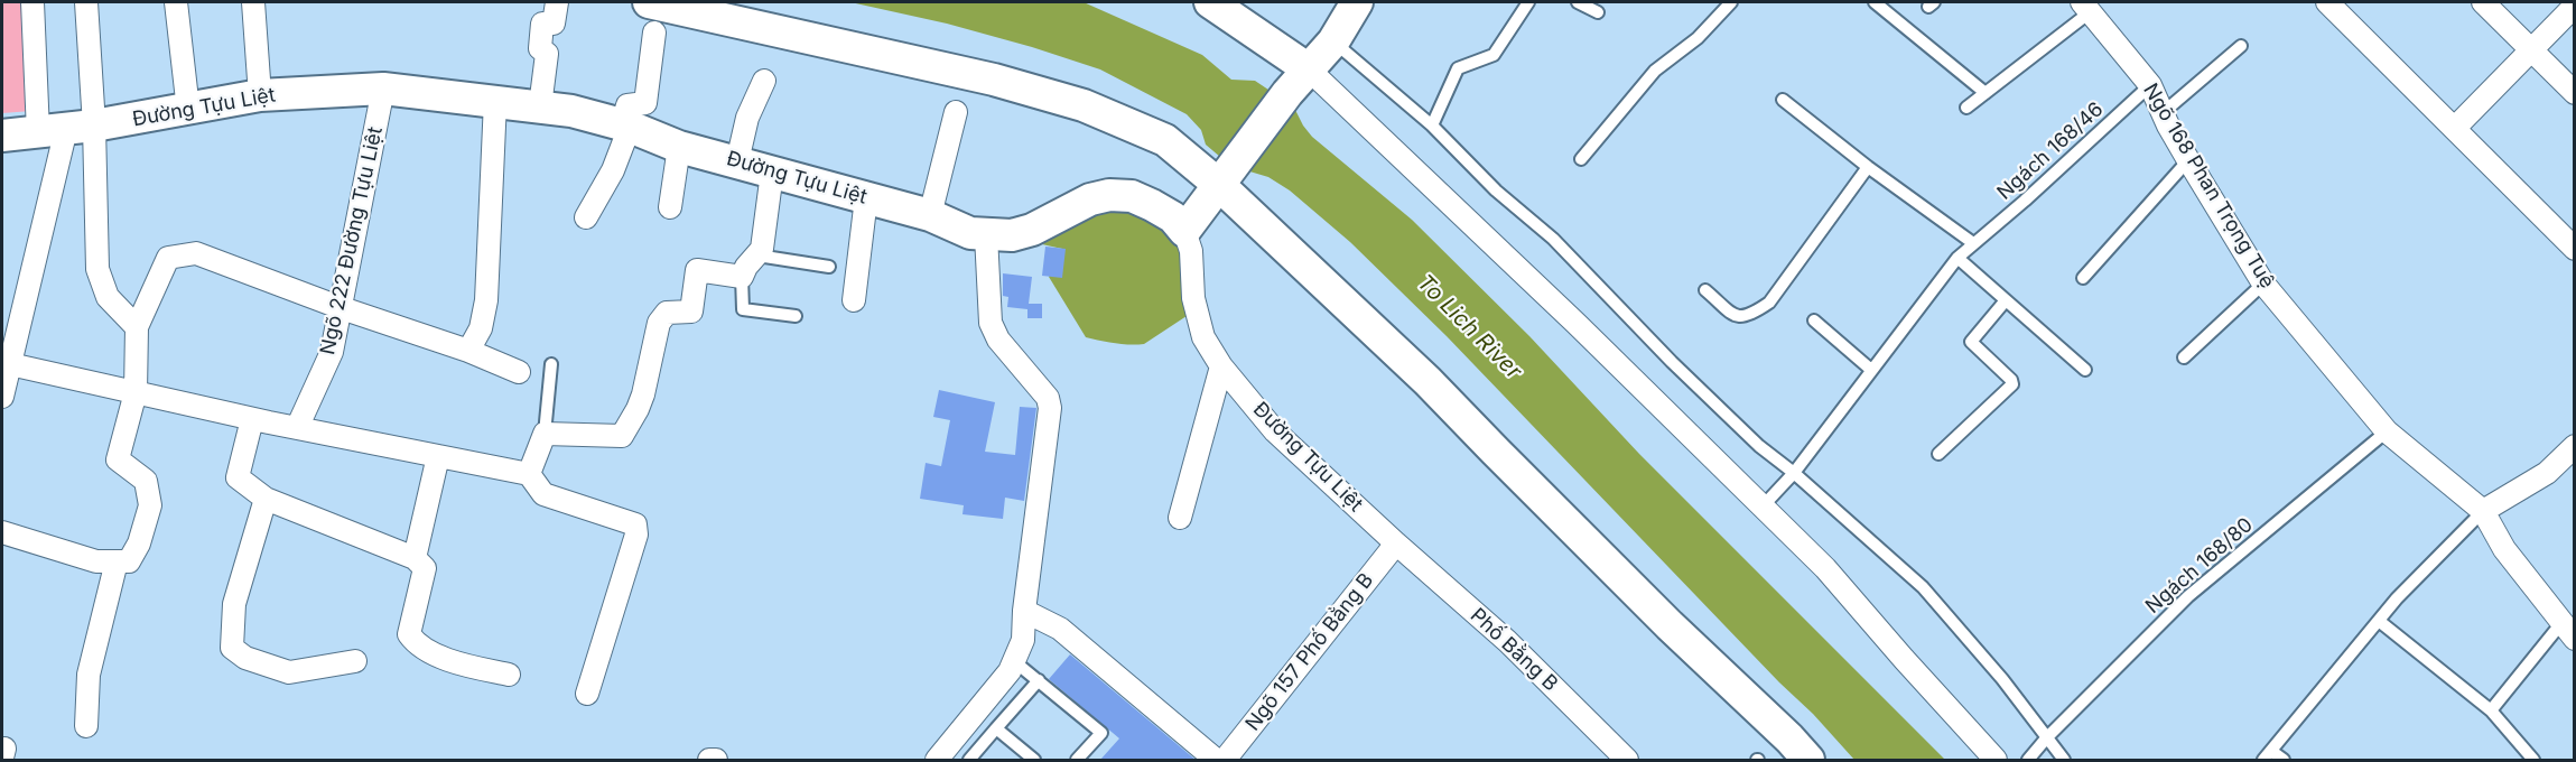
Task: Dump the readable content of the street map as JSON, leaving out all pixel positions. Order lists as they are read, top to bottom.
{
  "streets": {
    "street": [
      "Đường Tựu Liệt",
      "Ngõ 168 Phan Trọng Tuệ",
      "Ngõ 222 Đường Tựu Liệt",
      "Phố Bằng B",
      "Ngõ 157 Phố Bằng B"
    ],
    "lane": ["Ngách 168/46", "Ngách 168/80"]
  },
  "crossings": [
    ["Đường Tựu Liệt", "Ngõ 222 Đường Tựu Liệt"],
    ["Đường Tựu Liệt", "Phố Bằng B"],
    ["Đường Tựu Liệt", "Ngõ 157 Phố Bằng B"],
    ["Ngách 168/46", "Ngõ 168 Phan Trọng Tuệ"],
    ["Ngõ 168 Phan Trọng Tuệ", "Ngách 168/80"],
    ["Phố Bằng B", "Ngõ 157 Phố Bằng B"]
  ],
  "water": ["To Lich River"]
}
